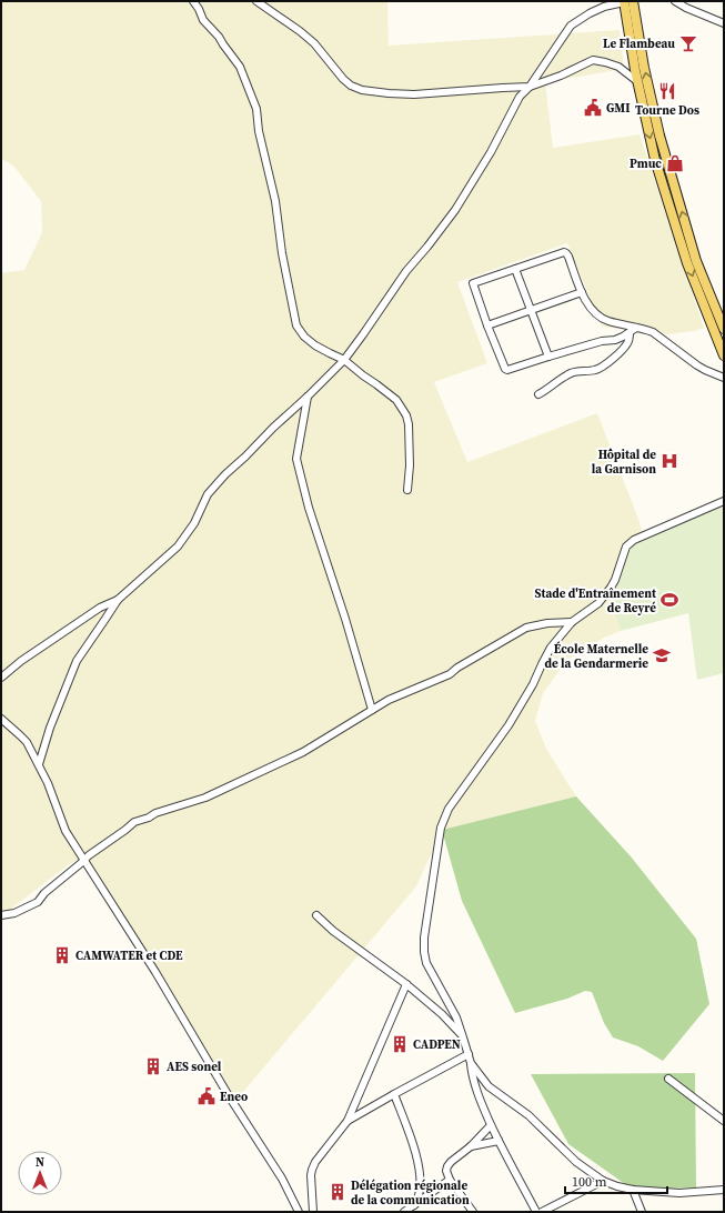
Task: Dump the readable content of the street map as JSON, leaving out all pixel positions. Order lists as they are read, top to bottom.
{
  "places": {
    "bar": ["Le Flambeau"],
    "restaurant": ["Tourne Dos"],
    "public building": ["GMI", "Eneo"],
    "shop": ["Pmuc"],
    "hospital": ["Hôpital de la Garnison"],
    "sports": ["Stade d'Entraînement de Reyré"],
    "school or university": ["École Maternelle de la Gendarmerie"],
    "building": [
      "CAMWATER et CDE",
      "CADPEN",
      "AES sonel",
      "Délégation régionale de la communication"
    ]
  },
  "scale_bar": "100 m",
  "north": "top"
}
